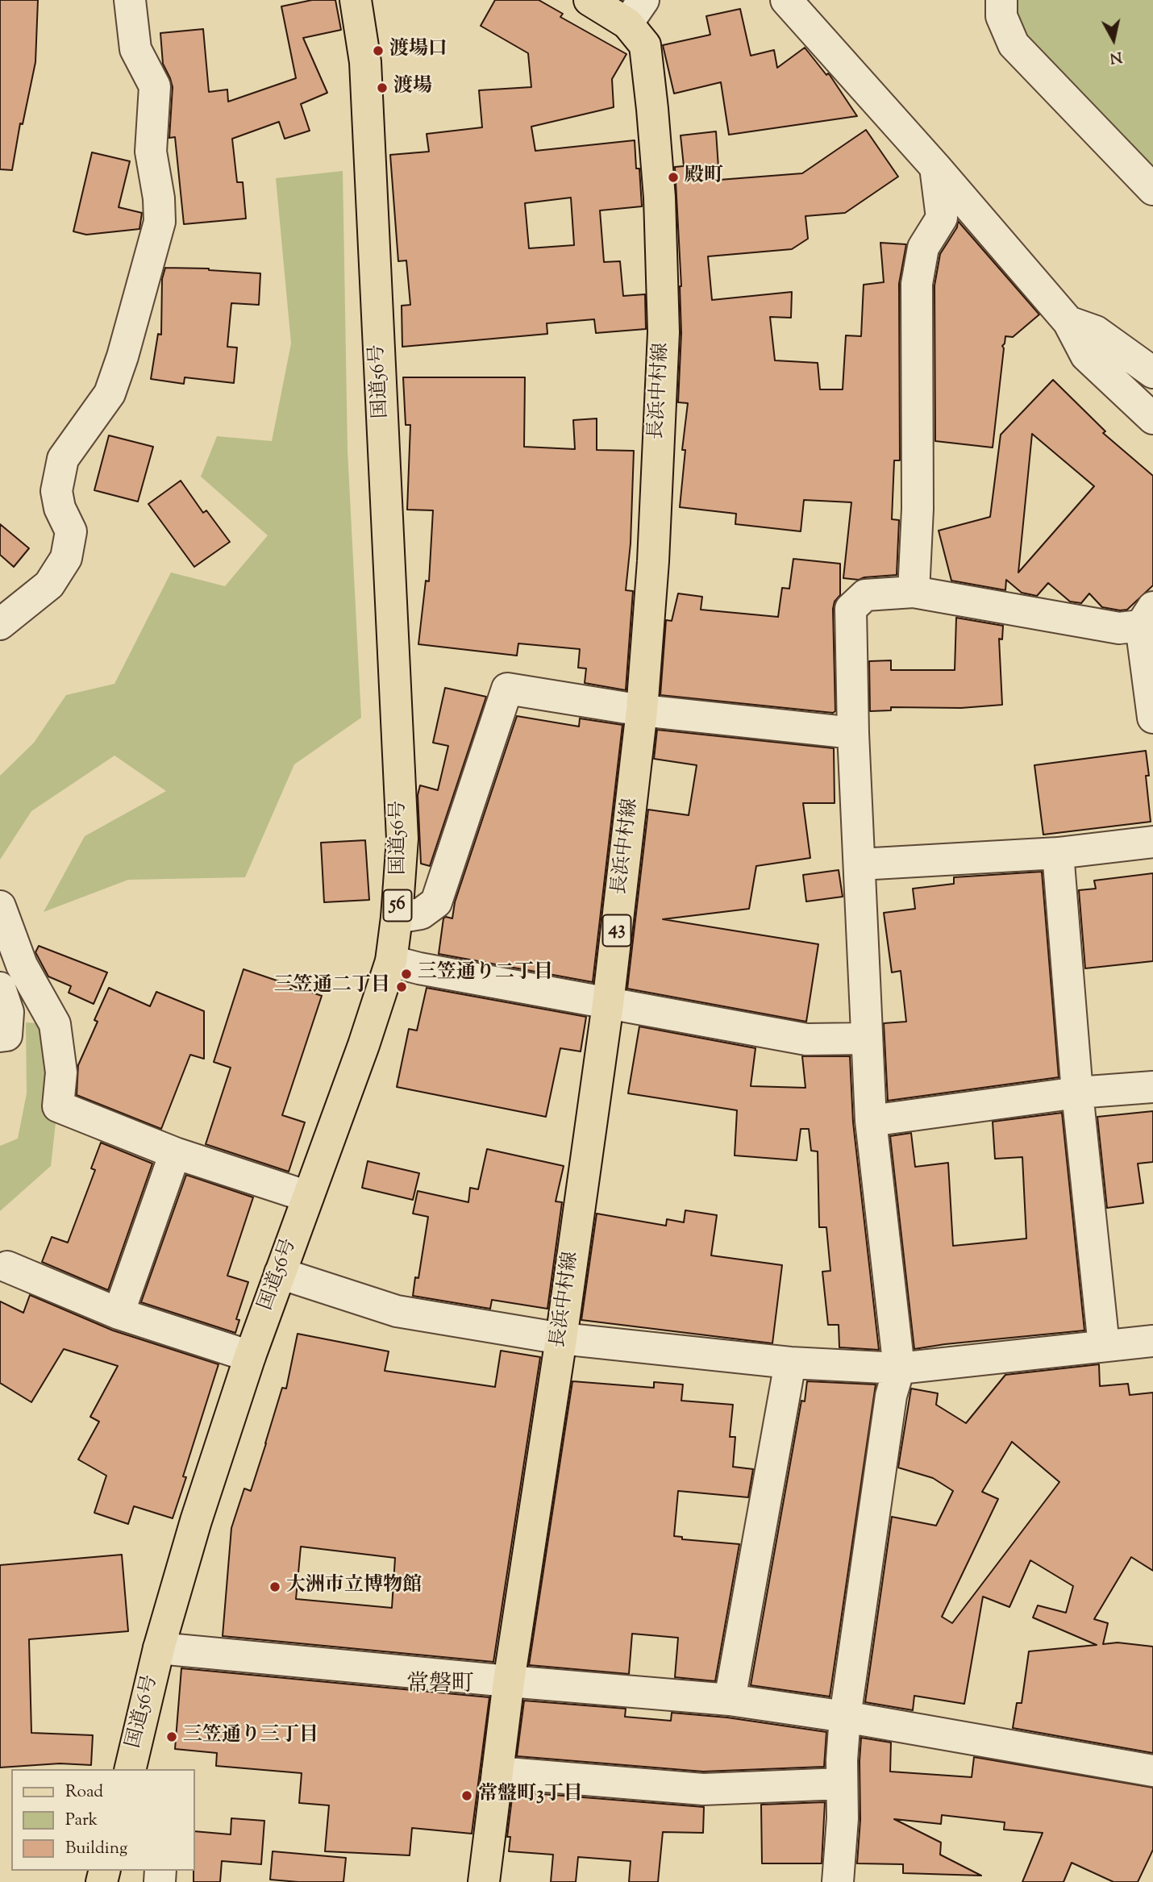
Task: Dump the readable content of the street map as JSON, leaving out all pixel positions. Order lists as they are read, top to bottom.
{
  "streets": {
    "main road": [
      "国道56号",
      "長浜中村線",
      "56",
      "43"
    ]
  },
  "districts": ["常磐町"],
  "places": [
    "渡場口",
    "渡場",
    "殿町",
    "三笠通り二丁目",
    "三笠通二丁目",
    "大洲市立博物館",
    "三笠通り三丁目",
    "常盤町3丁目"
  ],
  "legend": ["Road", "Park", "Building"],
  "north": "bottom"
}
